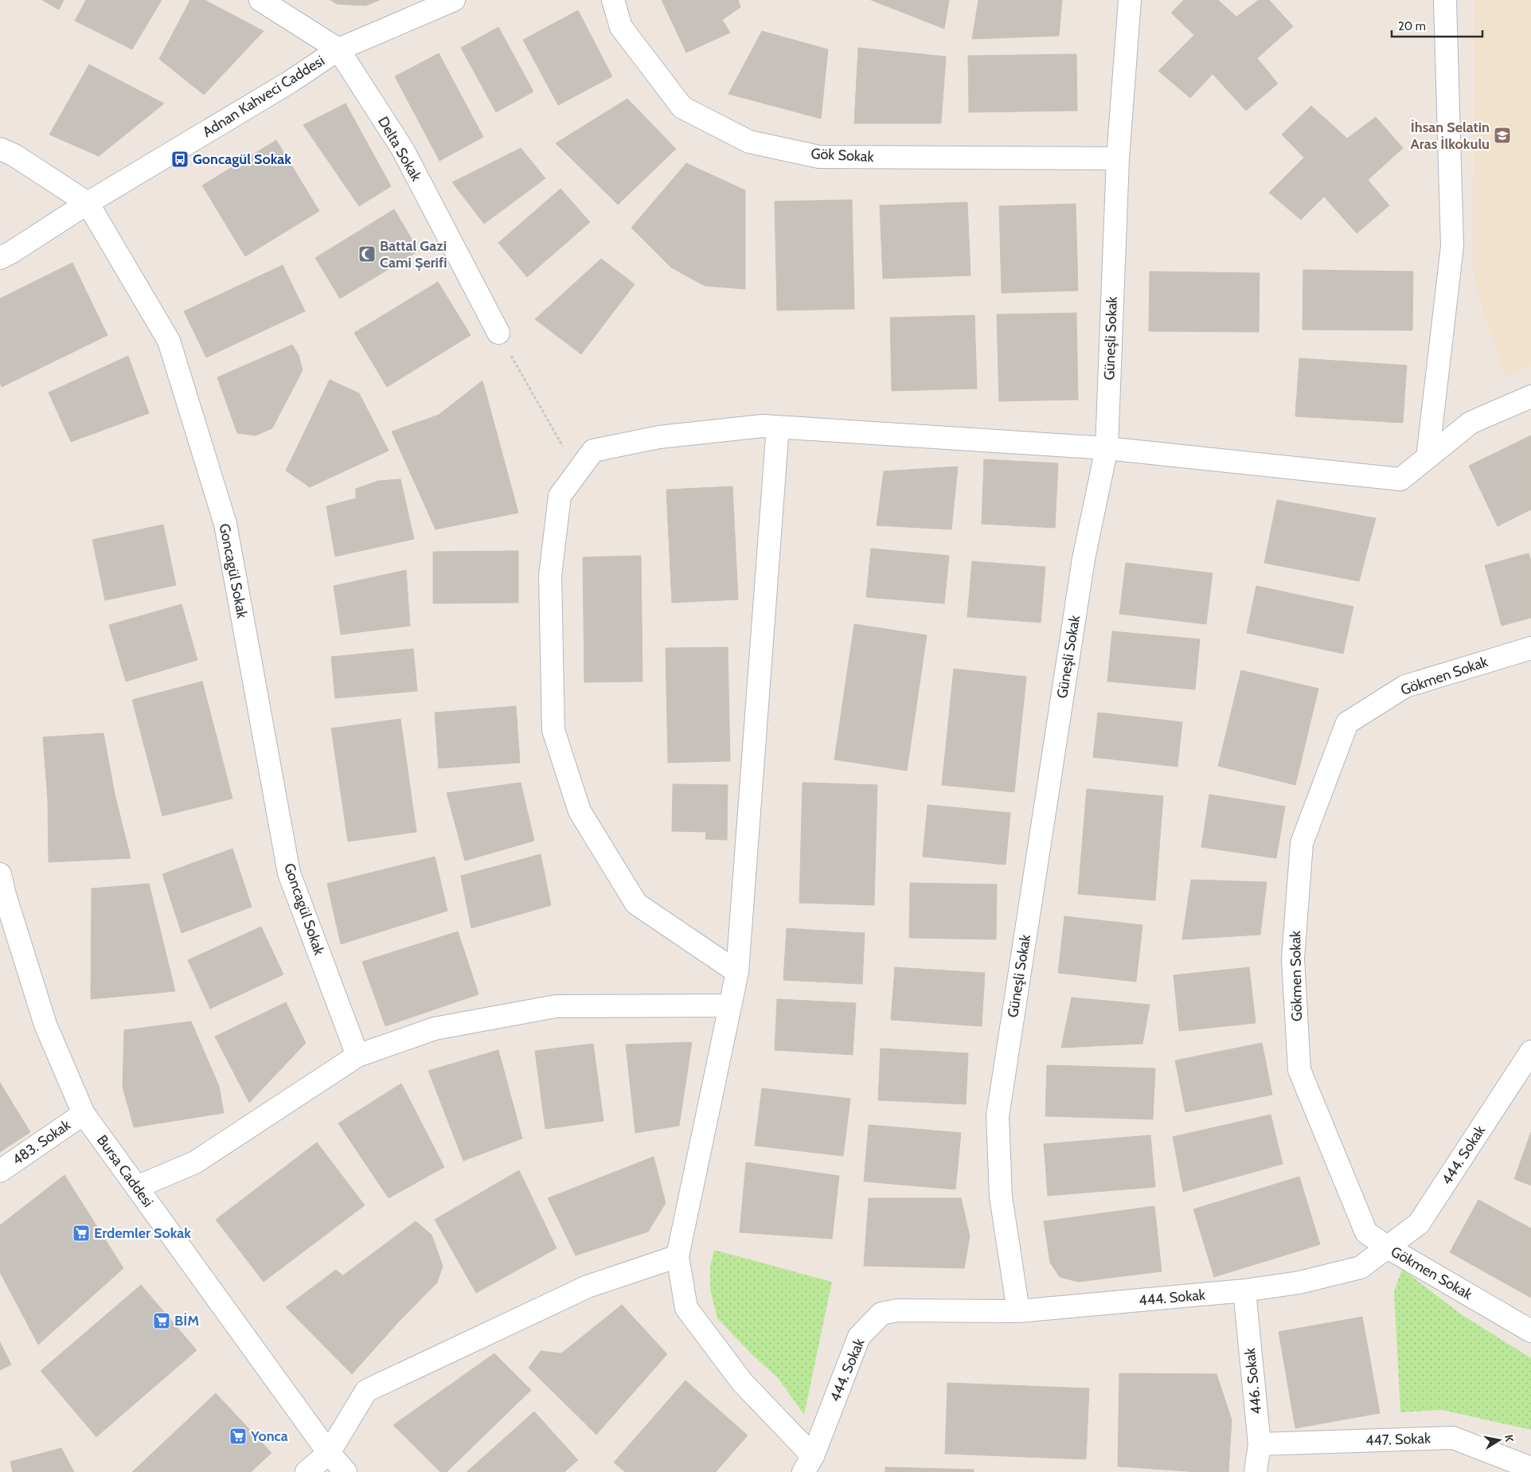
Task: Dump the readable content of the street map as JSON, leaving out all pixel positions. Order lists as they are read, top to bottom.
{
  "streets": {
    "street": [
      "Adnan Kahveci Caddesi",
      "Delta Sokak",
      "Gök Sokak",
      "Güneşli Sokak",
      "Goncagül Sokak",
      "Gökmen Sokak",
      "483. Sokak",
      "444. Sokak",
      "Bursa Caddesi",
      "446. Sokak",
      "447. Sokak"
    ]
  },
  "crossings": [
    ["Adnan Kahveci Caddesi", "Delta Sokak"],
    ["Adnan Kahveci Caddesi", "Goncagül Sokak"],
    ["Gök Sokak", "Güneşli Sokak"],
    ["Güneşli Sokak", "444. Sokak"],
    ["Gökmen Sokak", "444. Sokak"],
    ["483. Sokak", "Bursa Caddesi"],
    ["444. Sokak", "446. Sokak"],
    ["446. Sokak", "447. Sokak"]
  ],
  "places": {
    "school or university": ["İhsan Selatin Aras İlkokulu"],
    "bus stop": ["Goncagül Sokak"],
    "mosque": ["Battal Gazi Cami Şerifi"],
    "supermarket": ["Erdemler Sokak", "BİM", "Yonca"]
  },
  "scale_bar": "20 m",
  "north": "right"
}
